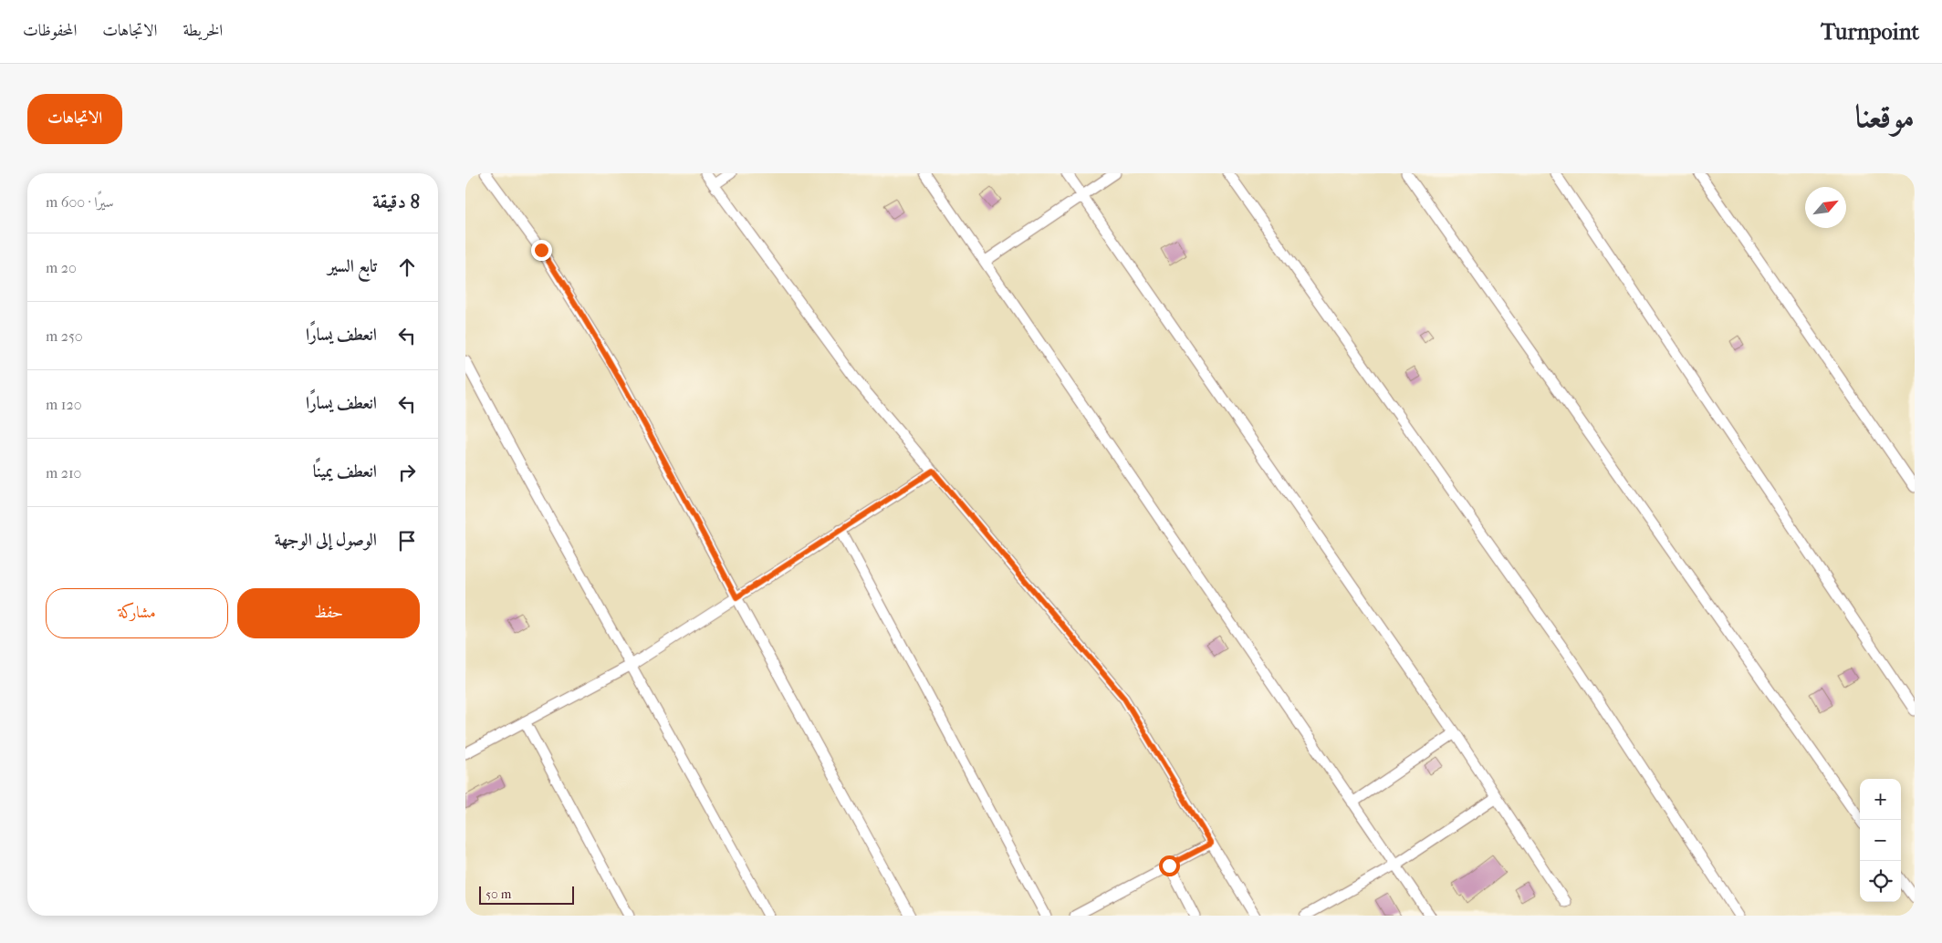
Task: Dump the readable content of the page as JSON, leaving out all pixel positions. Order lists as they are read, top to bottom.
{
  "scale_bar": "50 m",
  "north": "top right",
  "page": {
    "header": "Turnpoint",
    "nav": ["الخريطة", "الاتجاهات", "المحفوظات"],
    "title": "موقعنا",
    "buttons": [
      "الاتجاهات",
      ["حفظ", "مشاركة"]
    ],
    "heading": ["8 دقيقة", "سيرًا · 600 m"],
    "list": [
      ["تابع السير", "20 m"],
      ["انعطف يسارًا", "250 m"],
      ["انعطف يسارًا", "120 m"],
      ["انعطف يمينًا", "210 m"],
      "الوصول إلى الوجهة"
    ],
    "map_buttons": ["+", "−"],
    "scale": "50 m"
  }
}
